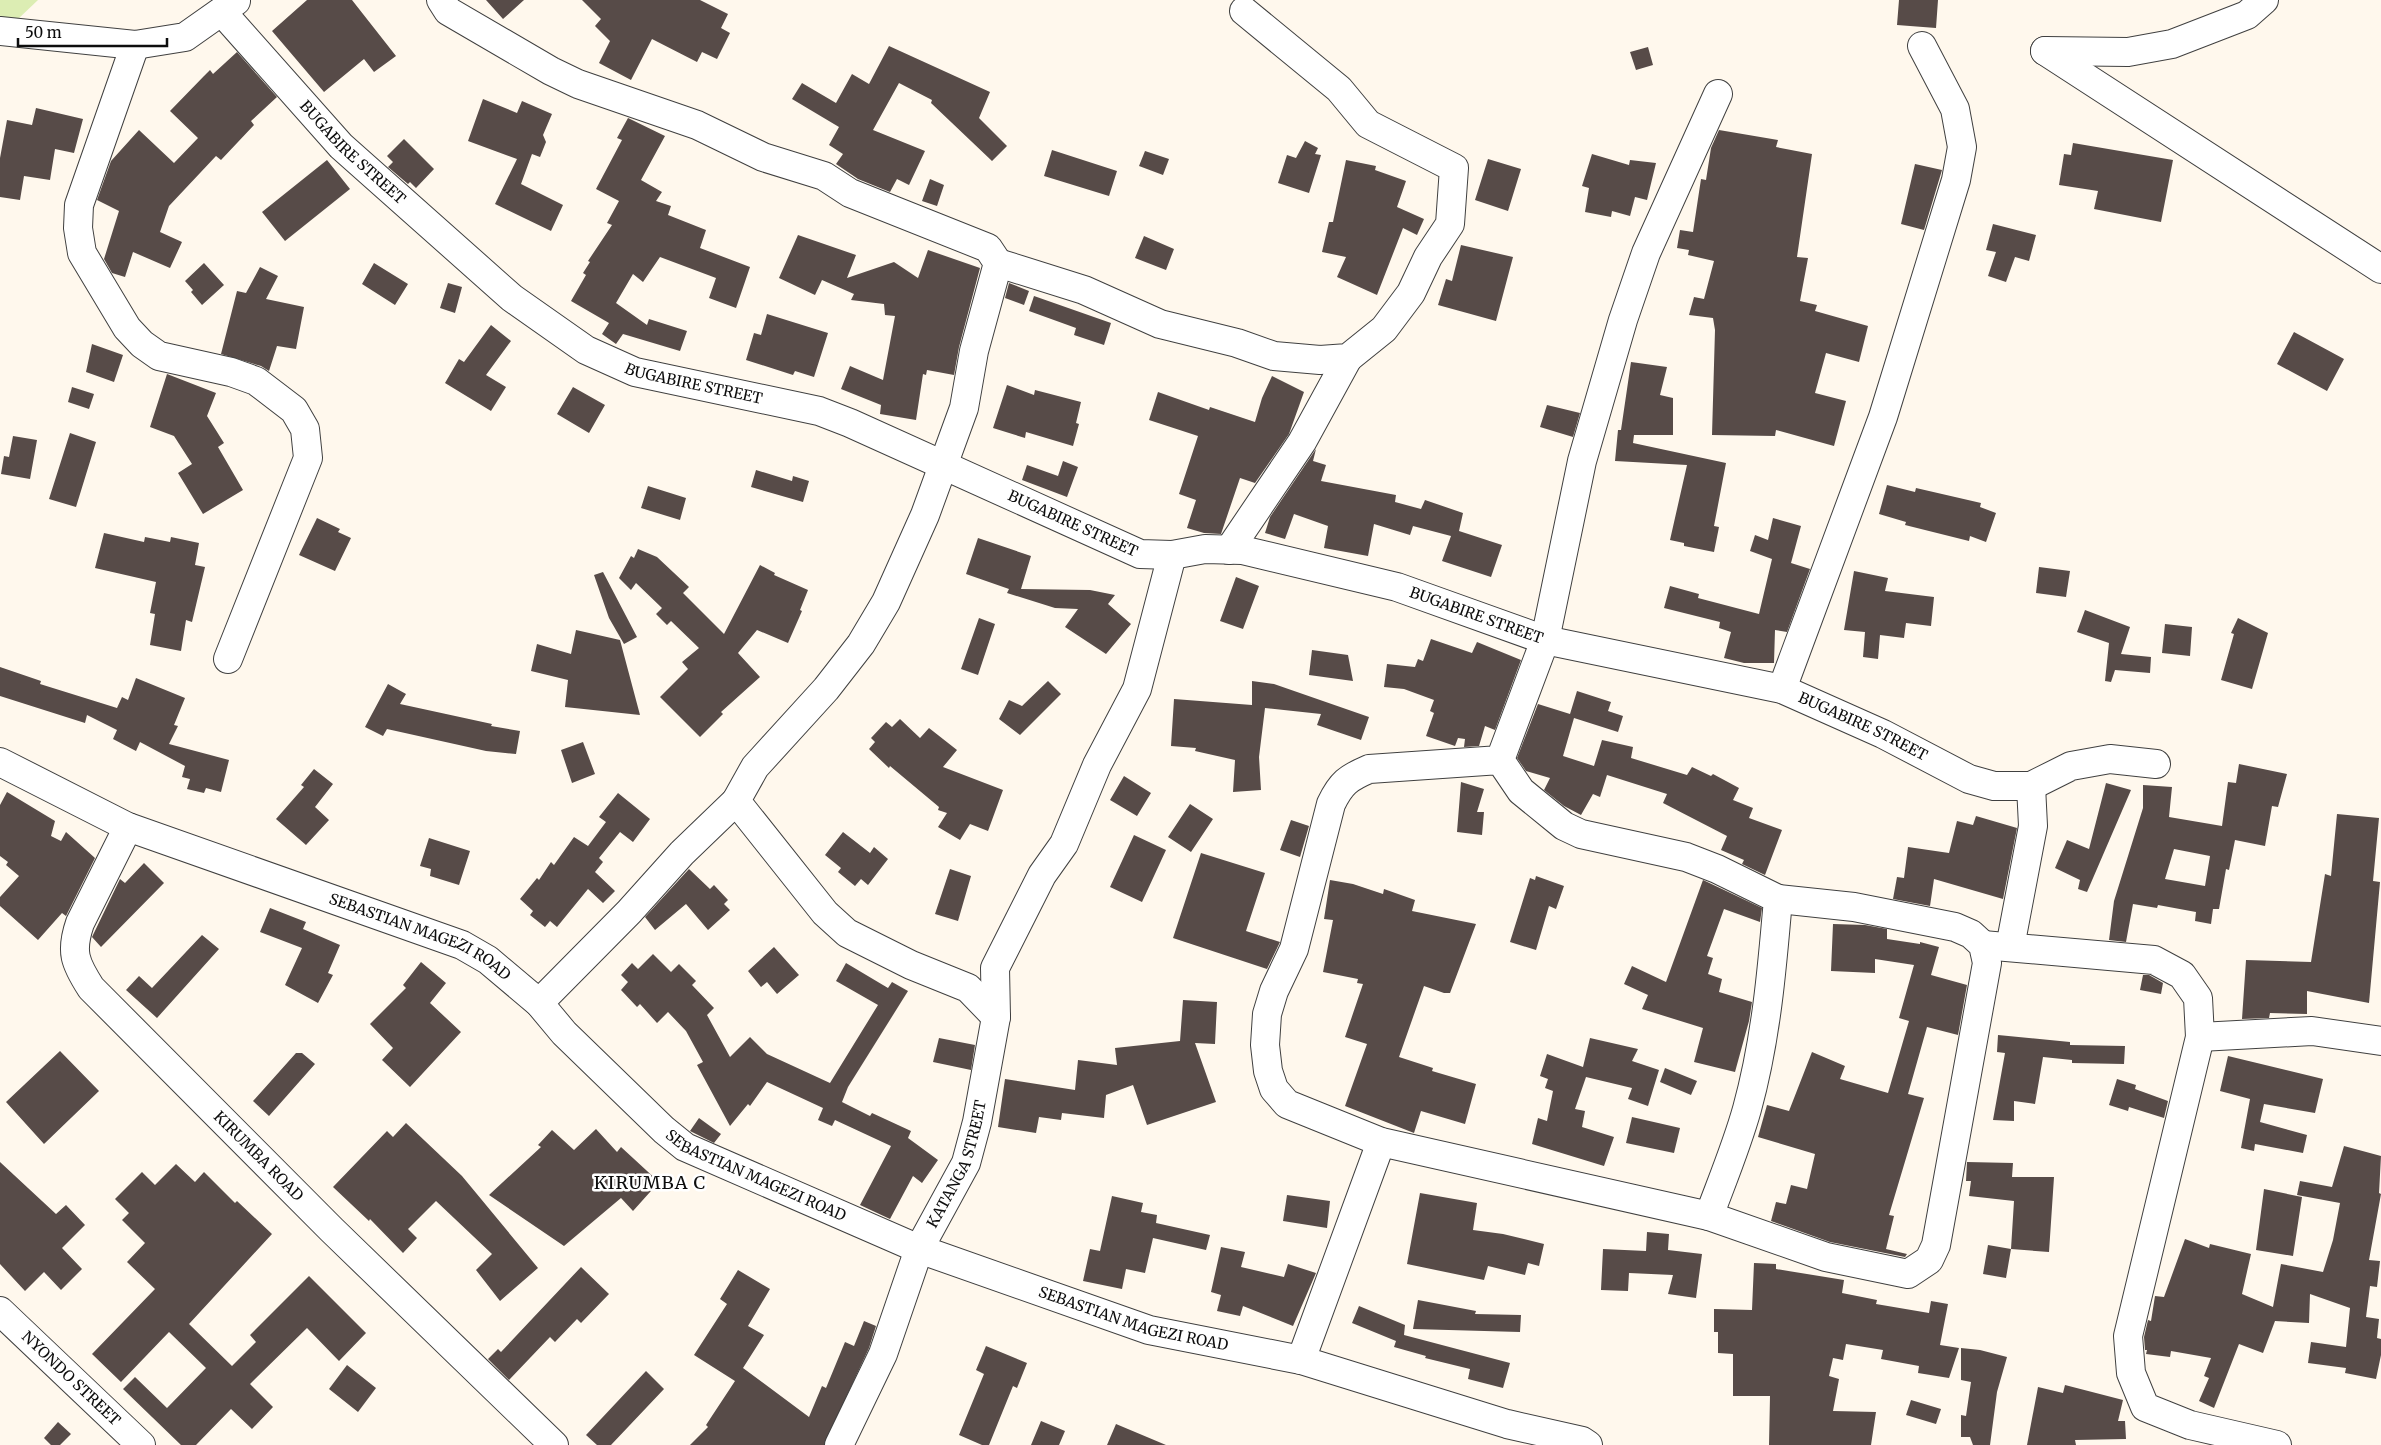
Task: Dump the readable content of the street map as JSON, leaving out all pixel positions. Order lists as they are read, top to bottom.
{
  "streets": {
    "street": [
      "BUGABIRE STREET",
      "SEBASTIAN MAGEZI ROAD",
      "KIRUMBA ROAD",
      "KATANGA STREET",
      "NYONDO STREET"
    ]
  },
  "crossings": [
    ["BUGABIRE STREET", "KATANGA STREET"],
    ["SEBASTIAN MAGEZI ROAD", "KIRUMBA ROAD"],
    ["SEBASTIAN MAGEZI ROAD", "KATANGA STREET"]
  ],
  "districts": ["KIRUMBA C"],
  "scale_bar": "50 m"
}
